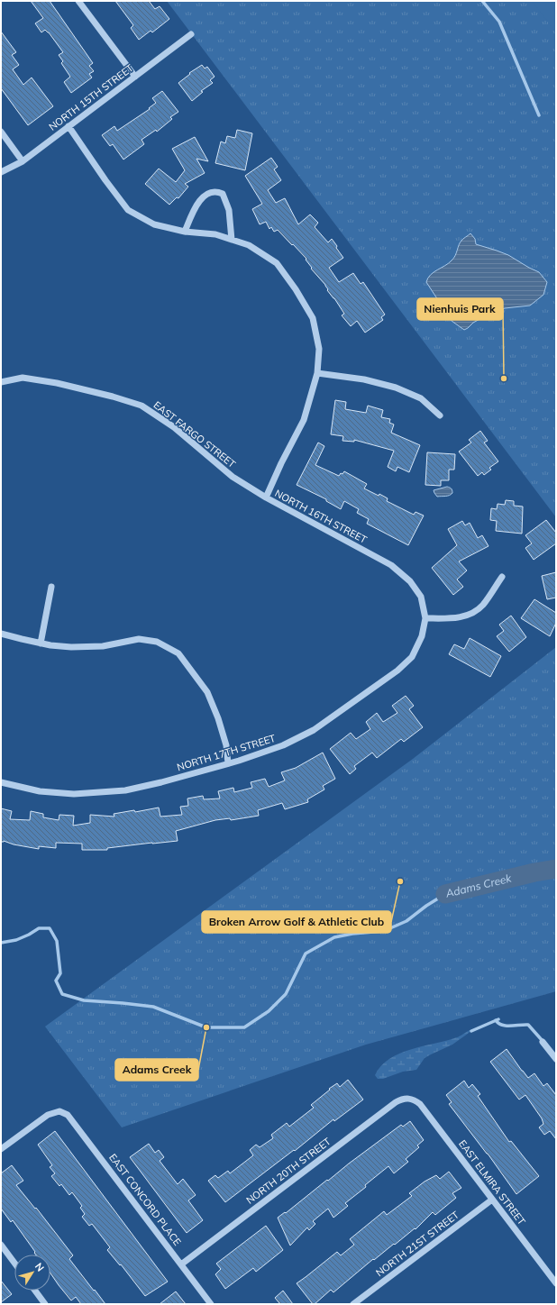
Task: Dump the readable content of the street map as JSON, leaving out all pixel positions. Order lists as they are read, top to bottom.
{
  "streets": {
    "street": [
      "NORTH 15TH STREET",
      "EAST FARGO STREET",
      "NORTH 16TH STREET",
      "NORTH 17TH STREET",
      "NORTH 20TH STREET",
      "EAST ELMIRA STREET",
      "EAST CONCORD PLACE",
      "NORTH 21ST STREET"
    ]
  },
  "crossings": [
    ["NORTH 15TH STREET", "NORTH 16TH STREET"],
    ["EAST FARGO STREET", "NORTH 16TH STREET"],
    ["NORTH 16TH STREET", "NORTH 17TH STREET"],
    ["NORTH 20TH STREET", "EAST ELMIRA STREET"],
    ["NORTH 20TH STREET", "EAST CONCORD PLACE"],
    ["EAST ELMIRA STREET", "NORTH 21ST STREET"]
  ],
  "water": ["Adams Creek"],
  "places": ["Nienhuis Park", "Broken Arrow Golf & Athletic Club", "Adams Creek"],
  "north": "top right"
}
